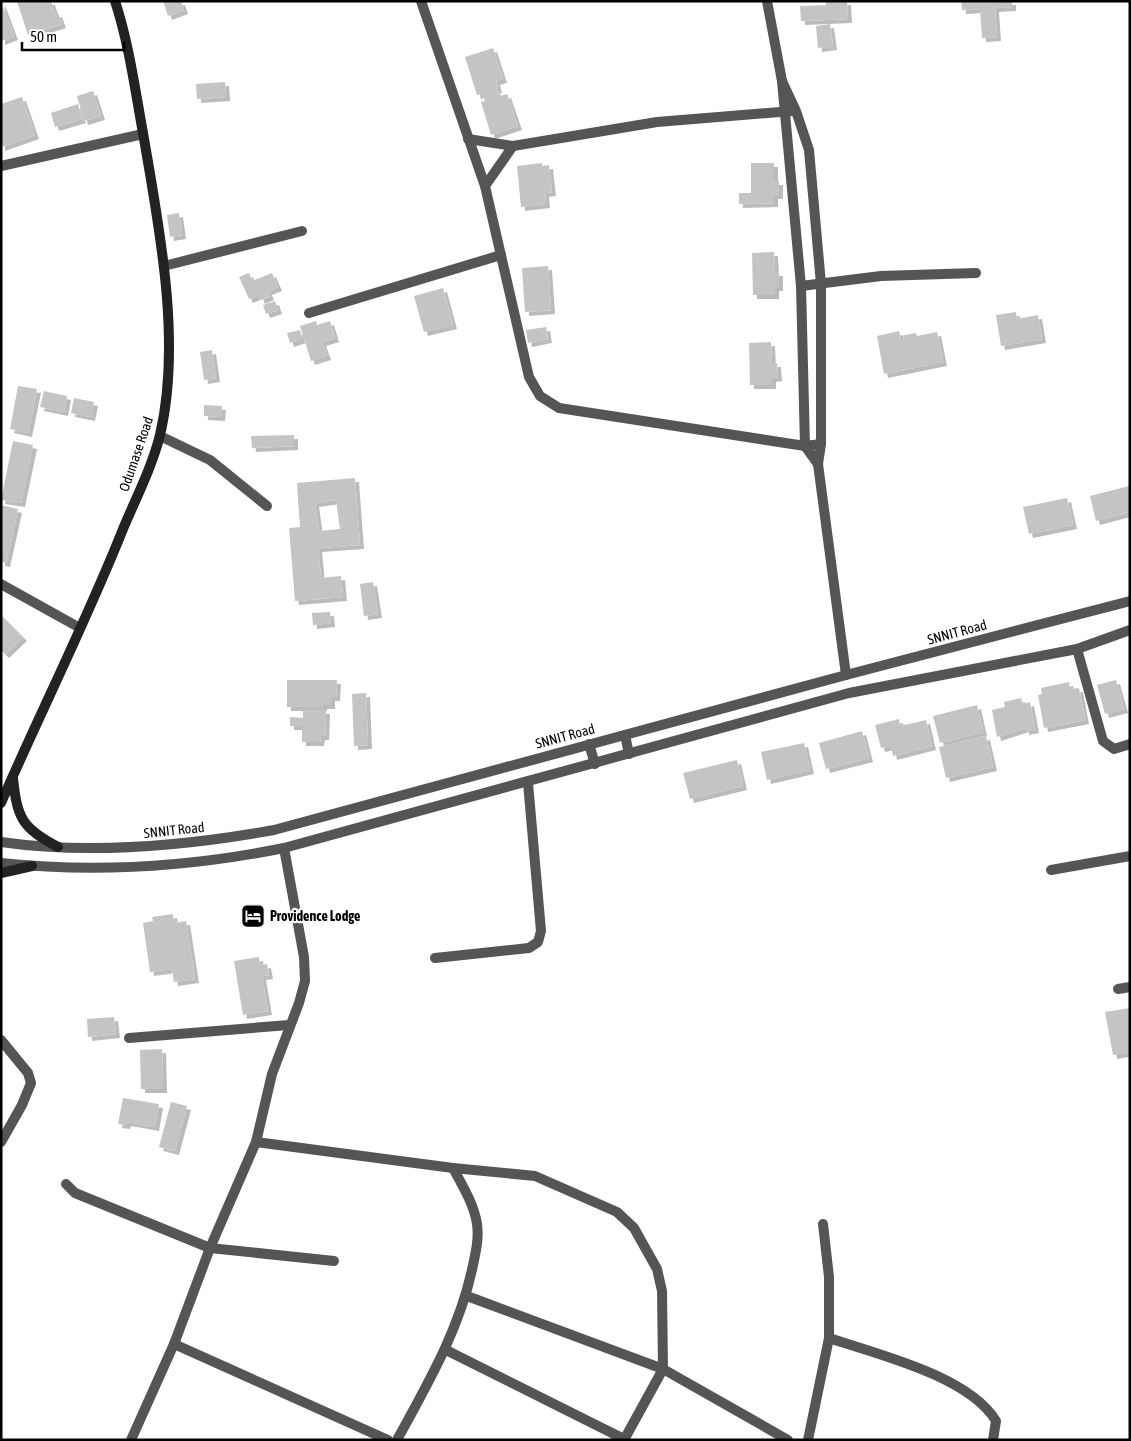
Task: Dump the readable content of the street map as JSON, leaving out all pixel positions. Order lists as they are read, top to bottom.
{
  "streets": {
    "main road": ["Odumase Road"],
    "street": ["SNNIT Road"]
  },
  "places": {
    "hotel": ["Providence Lodge"]
  },
  "scale_bar": "50 m"
}
